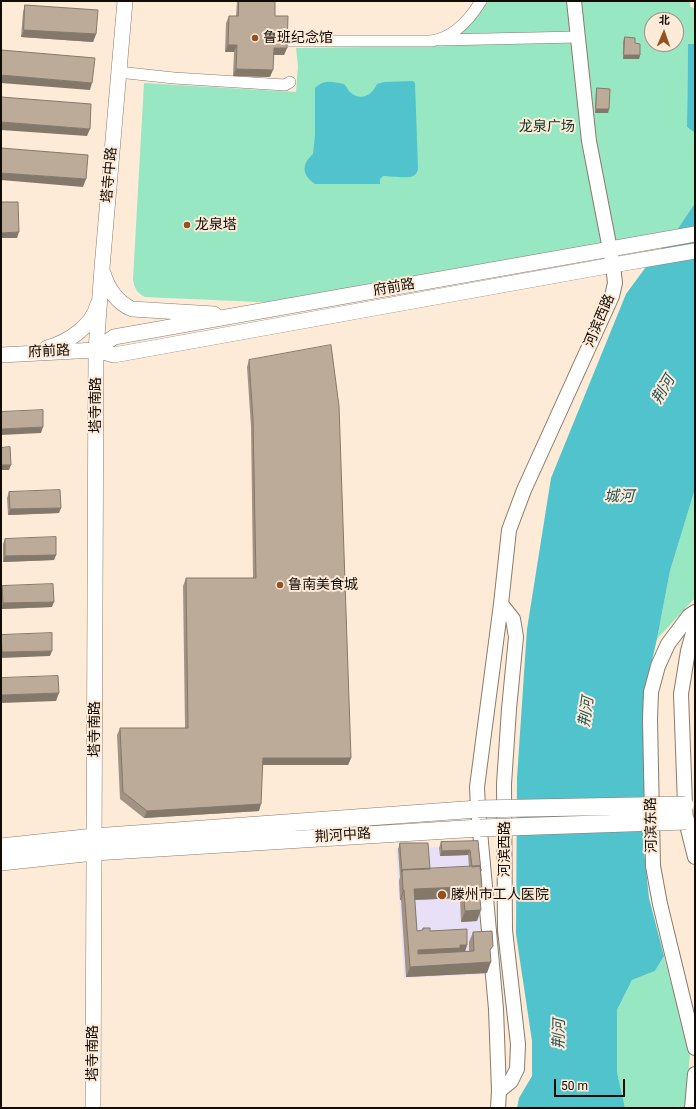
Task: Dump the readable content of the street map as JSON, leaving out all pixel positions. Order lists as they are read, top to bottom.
{
  "streets": {
    "main road": [
      "塔寺中路",
      "府前路",
      "塔寺南路",
      "荆河中路"
    ],
    "street": ["河滨西路", "河滨东路"]
  },
  "crossings": [
    ["塔寺中路", "府前路"],
    ["塔寺中路", "塔寺南路"],
    ["府前路", "河滨西路"],
    ["府前路", "塔寺南路"],
    ["河滨西路", "荆河中路"],
    ["塔寺南路", "荆河中路"]
  ],
  "water": ["荆河", "城河"],
  "parks": ["龙泉广场"],
  "places": [
    "鲁班纪念馆",
    "龙泉塔",
    "鲁南美食城",
    "滕州市工人医院"
  ],
  "scale_bar": "50 m",
  "north": "top"
}
